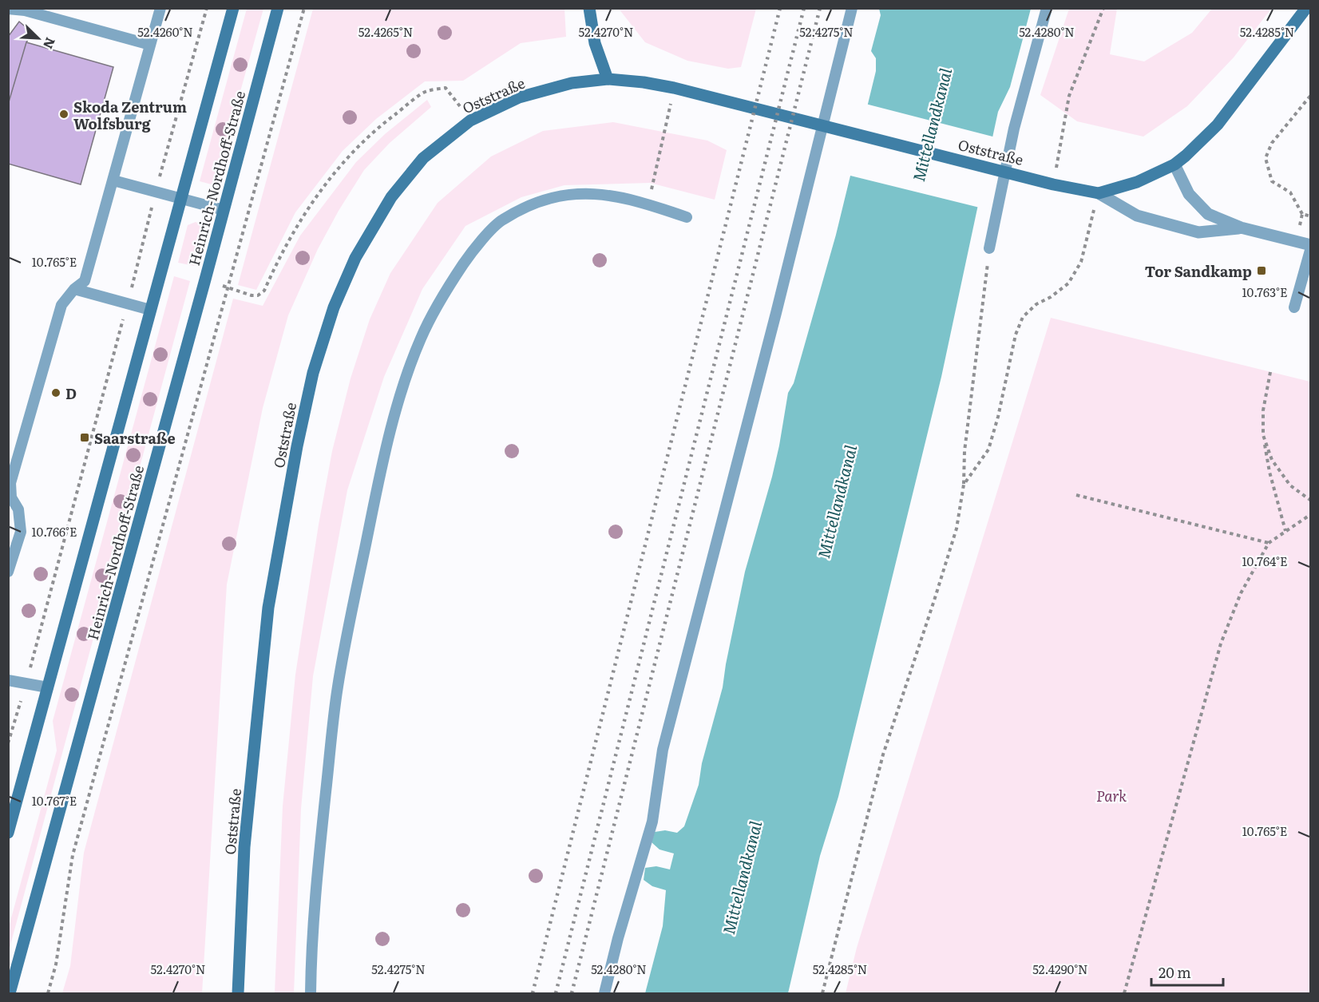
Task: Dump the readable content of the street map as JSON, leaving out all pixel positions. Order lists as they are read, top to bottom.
{
  "streets": {
    "street": ["Oststraße", "Heinrich-Nordhoff-Straße"]
  },
  "water": ["Mittellandkanal"],
  "parks": ["Park"],
  "places": {
    "other": ["Skoda Zentrum Wolfsburg", "D"],
    "transit": ["Tor Sandkamp", "Saarstraße"]
  },
  "scale_bar": "20 m",
  "north": "bottom right",
  "coordinates": [
    "52.4265°N",
    "52.4270°N",
    "52.4275°N",
    "52.4280°N",
    "52.4260°N",
    "52.4285°N",
    "10.765°E",
    "10.763°E",
    "10.766°E",
    "10.764°E",
    "10.767°E",
    "52.4290°N"
  ]
}
